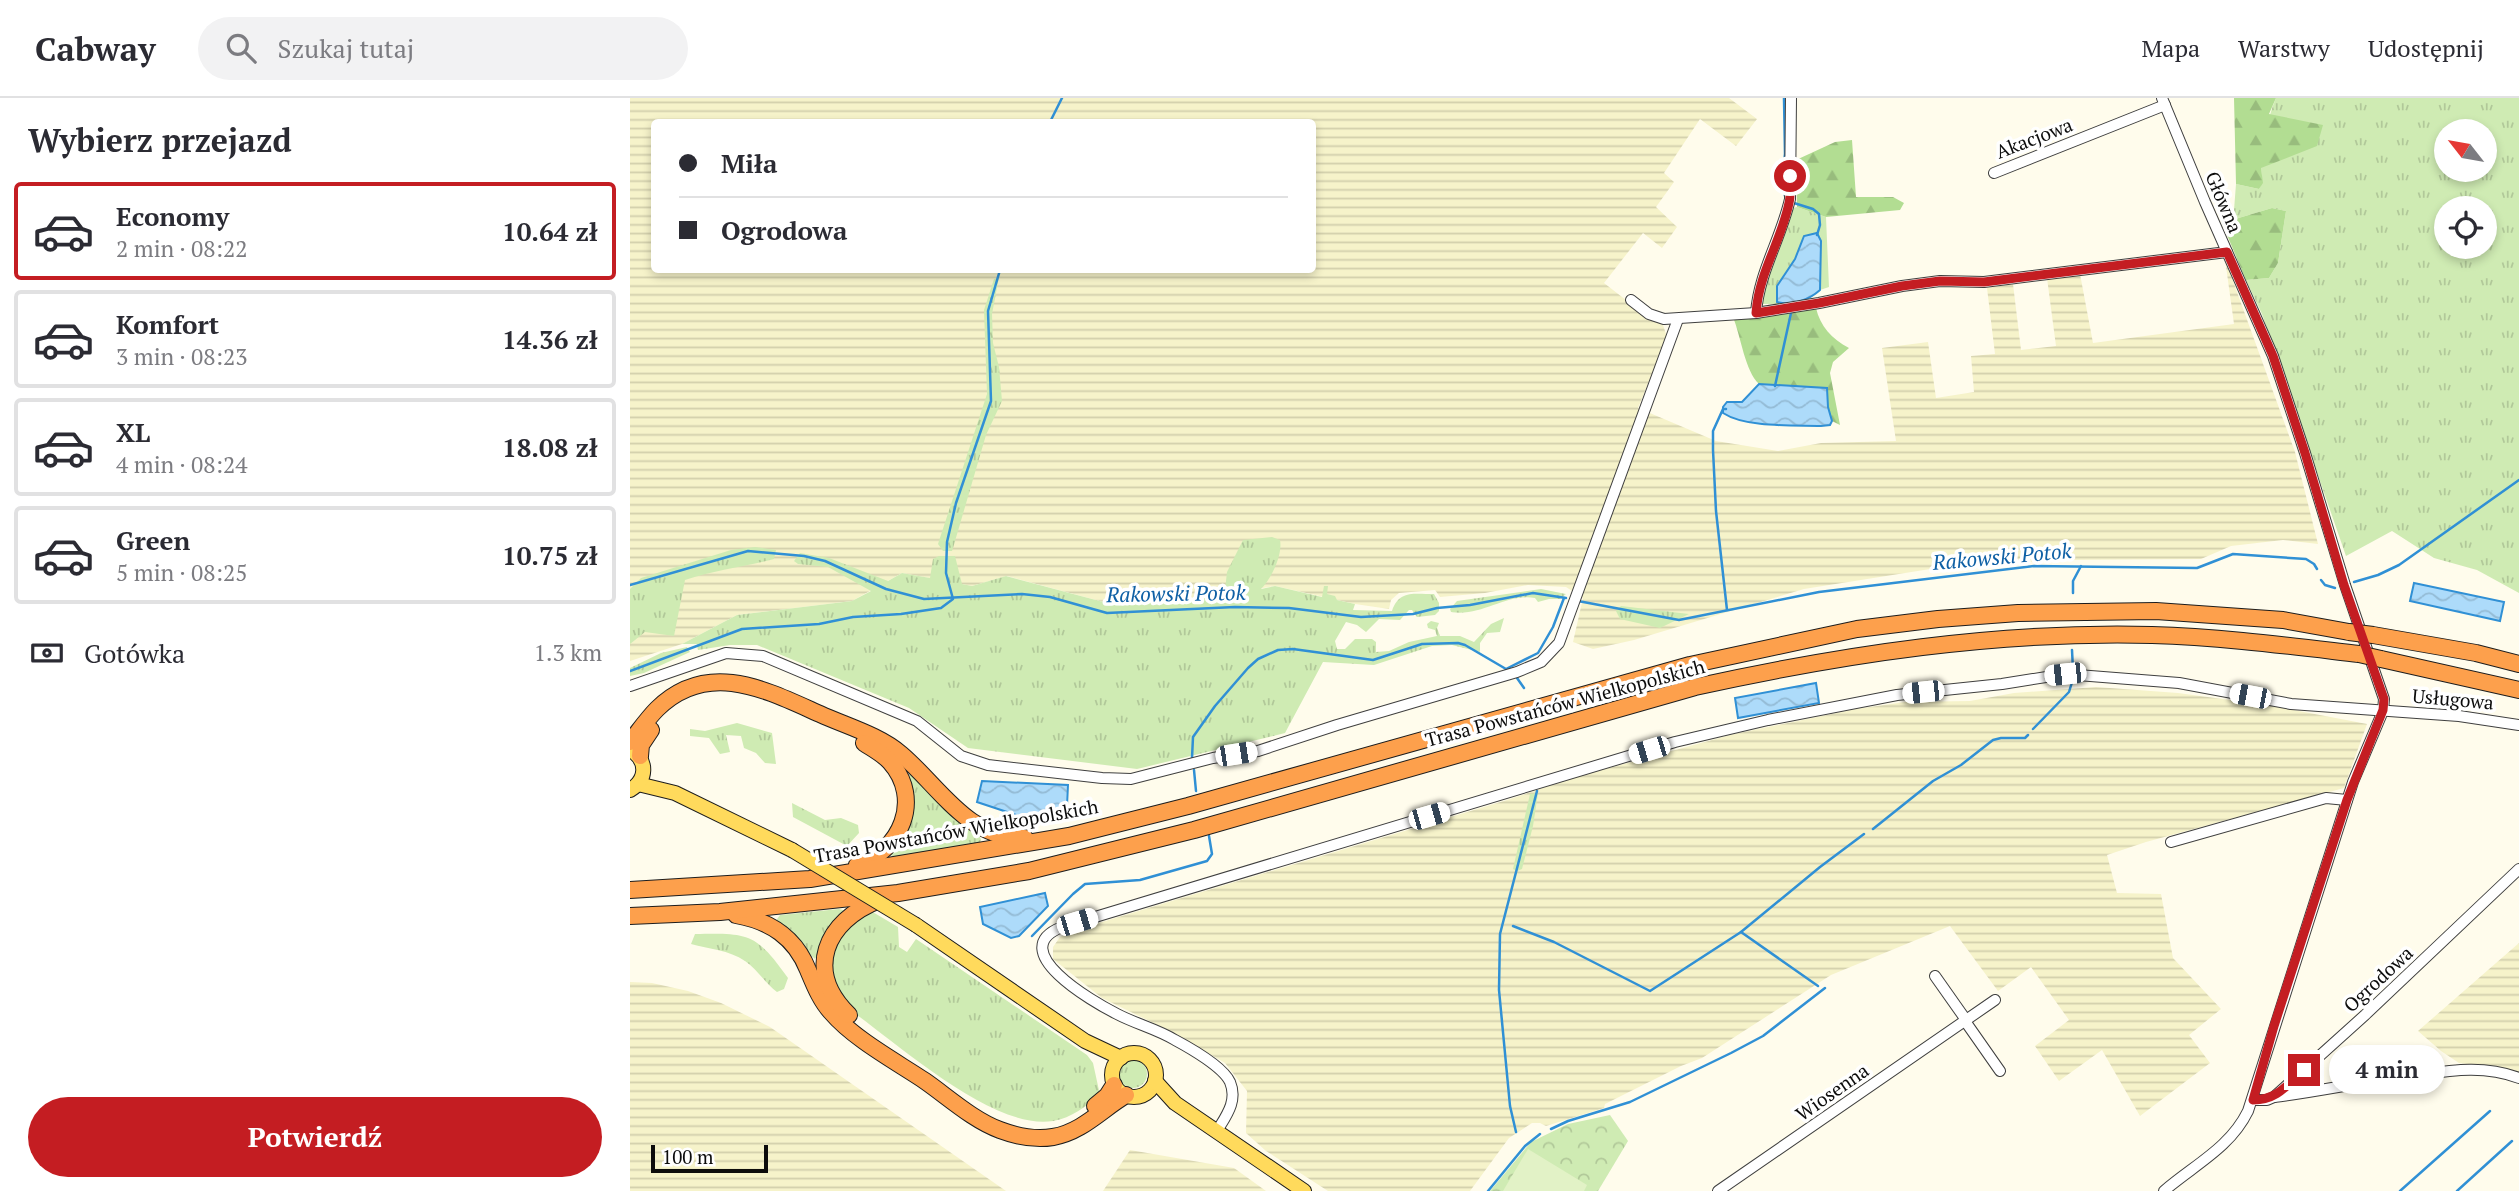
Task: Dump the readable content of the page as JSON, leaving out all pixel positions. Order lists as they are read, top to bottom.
{
  "streets": {
    "highway": ["Trasa Powstańców Wielkopolskich"],
    "street": [
      "Akacjowa",
      "Główna",
      "Usługowa",
      "Ogrodowa",
      "Wiosenna"
    ]
  },
  "crossings": [
    ["Akacjowa", "Główna"],
    ["Główna", "Usługowa"]
  ],
  "water": ["Rakowski Potok"],
  "scale_bar": "100 m",
  "north": "top left",
  "page": {
    "header": "Cabway",
    "search": "Szukaj tutaj",
    "nav": ["Mapa", "Warstwy", "Udostępnij"],
    "heading": "Wybierz przejazd",
    "banner": ["Miła", "Ogrodowa"],
    "list": [
      {
        "name": "Economy",
        "note": "2 min · 08:22",
        "value": "10.64 zł"
      },
      {
        "name": "Komfort",
        "note": "3 min · 08:23",
        "value": "14.36 zł"
      },
      {
        "name": "XL",
        "note": "4 min · 08:24",
        "value": "18.08 zł"
      },
      {
        "name": "Green",
        "note": "5 min · 08:25",
        "value": "10.75 zł"
      }
    ],
    "pay": ["Gotówka", "1.3 km"],
    "bubble": "4 min",
    "buttons": "Potwierdź",
    "scale": "100 m"
  }
}
